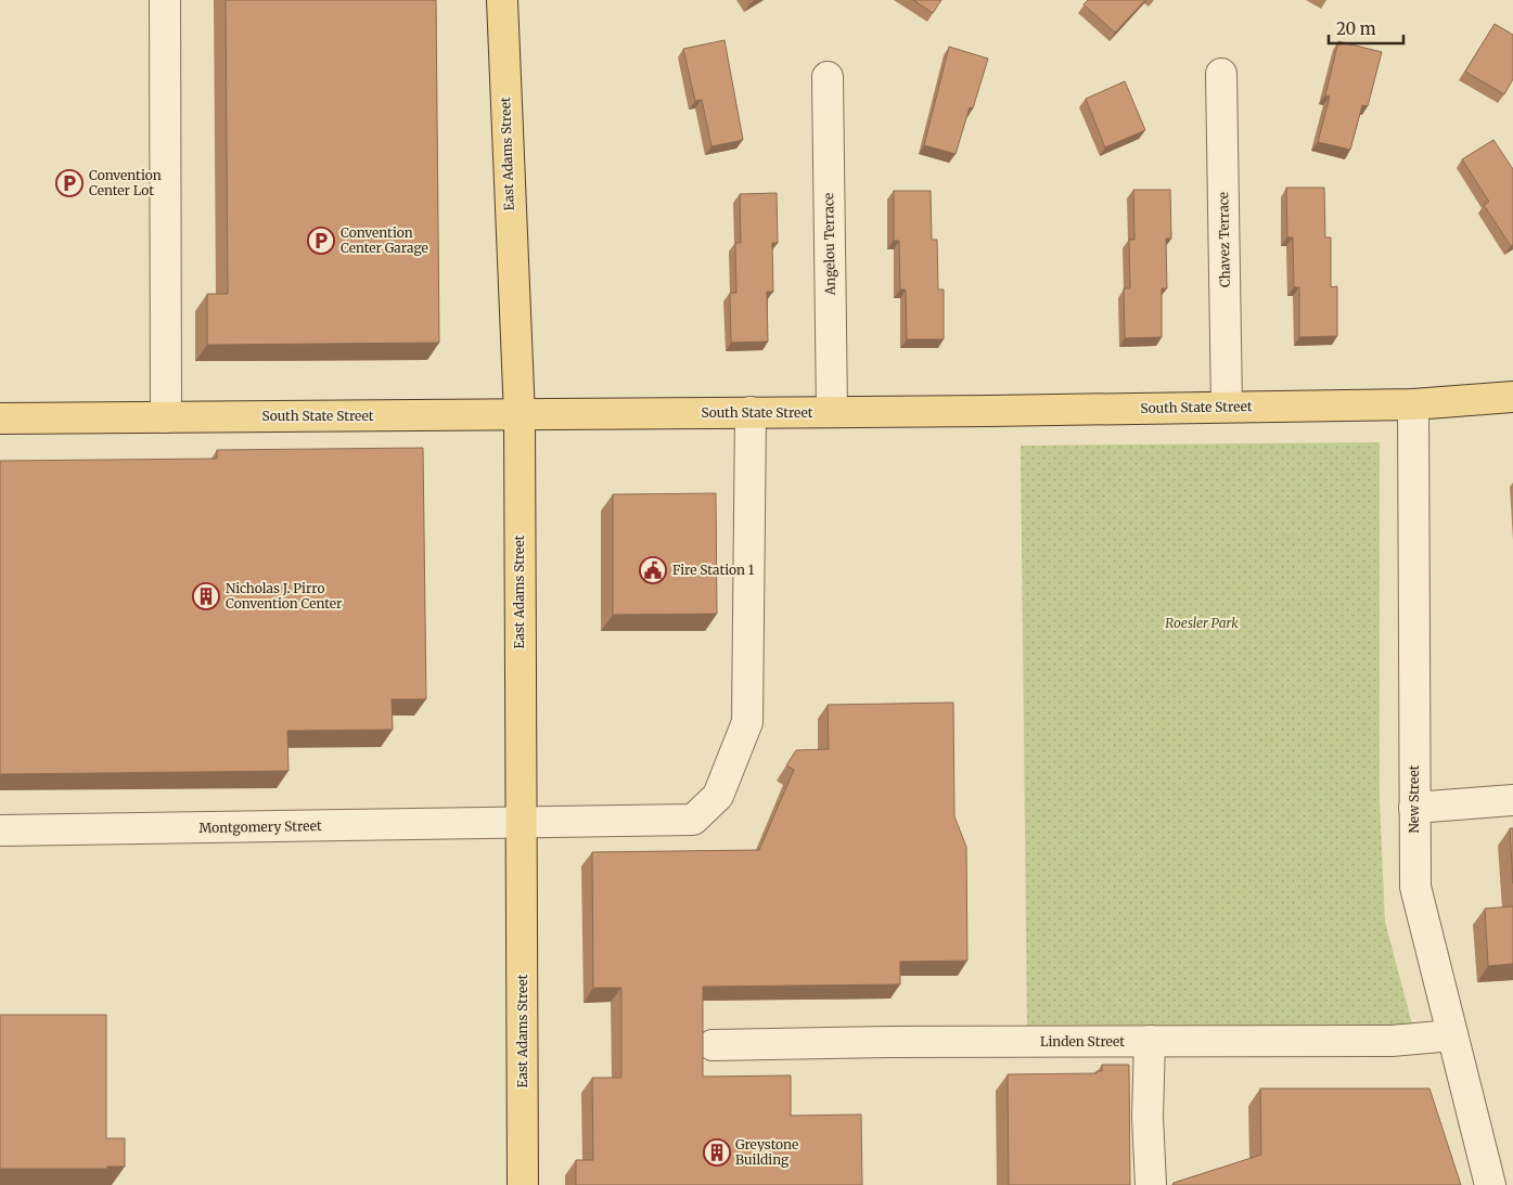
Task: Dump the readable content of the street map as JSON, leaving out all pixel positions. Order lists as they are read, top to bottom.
{
  "streets": {
    "main road": ["East Adams Street", "South State Street"],
    "street": [
      "Chavez Terrace",
      "Angelou Terrace",
      "New Street",
      "Montgomery Street",
      "Linden Street"
    ]
  },
  "crossings": [
    ["East Adams Street", "South State Street"],
    ["East Adams Street", "Montgomery Street"],
    ["Chavez Terrace", "South State Street"],
    ["Angelou Terrace", "South State Street"],
    ["South State Street", "New Street"],
    ["South State Street", "Montgomery Street"],
    ["New Street", "Linden Street"]
  ],
  "parks": ["Roesler Park"],
  "places": {
    "parking": ["Convention Center Lot", "Convention Center Garage"],
    "public building": ["Fire Station 1"],
    "building": ["Nicholas J. Pirro Convention Center", "Greystone Building"]
  },
  "scale_bar": "20 m"
}
